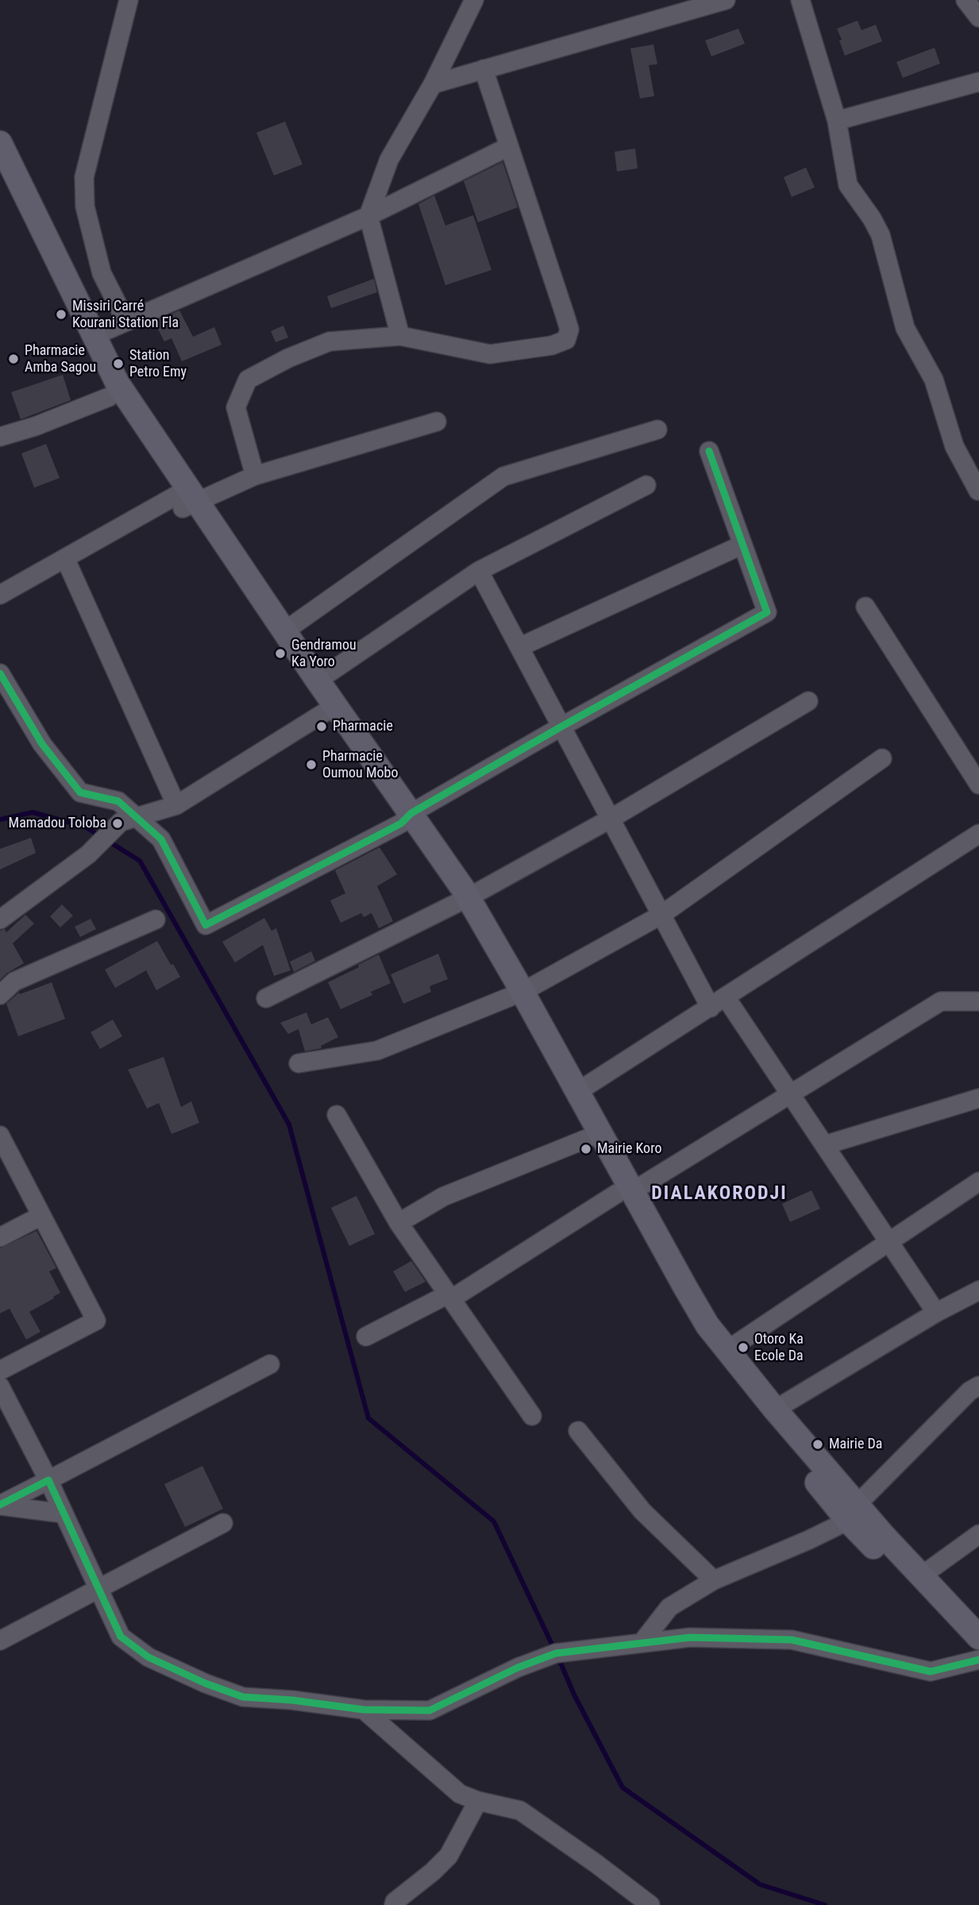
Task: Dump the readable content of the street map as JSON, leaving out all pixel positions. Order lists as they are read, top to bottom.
{
  "districts": ["DIALAKORODJI"],
  "places": [
    "Missiri Carré Kourani Station Fla",
    "Pharmacie Amba Sagou",
    "Station Petro Emy",
    "Gendramou Ka Yoro",
    "Pharmacie",
    "Pharmacie Oumou Mobo",
    "Mamadou Toloba",
    "Mairie Koro",
    "Otoro Ka Ecole Da",
    "Mairie Da"
  ]
}
